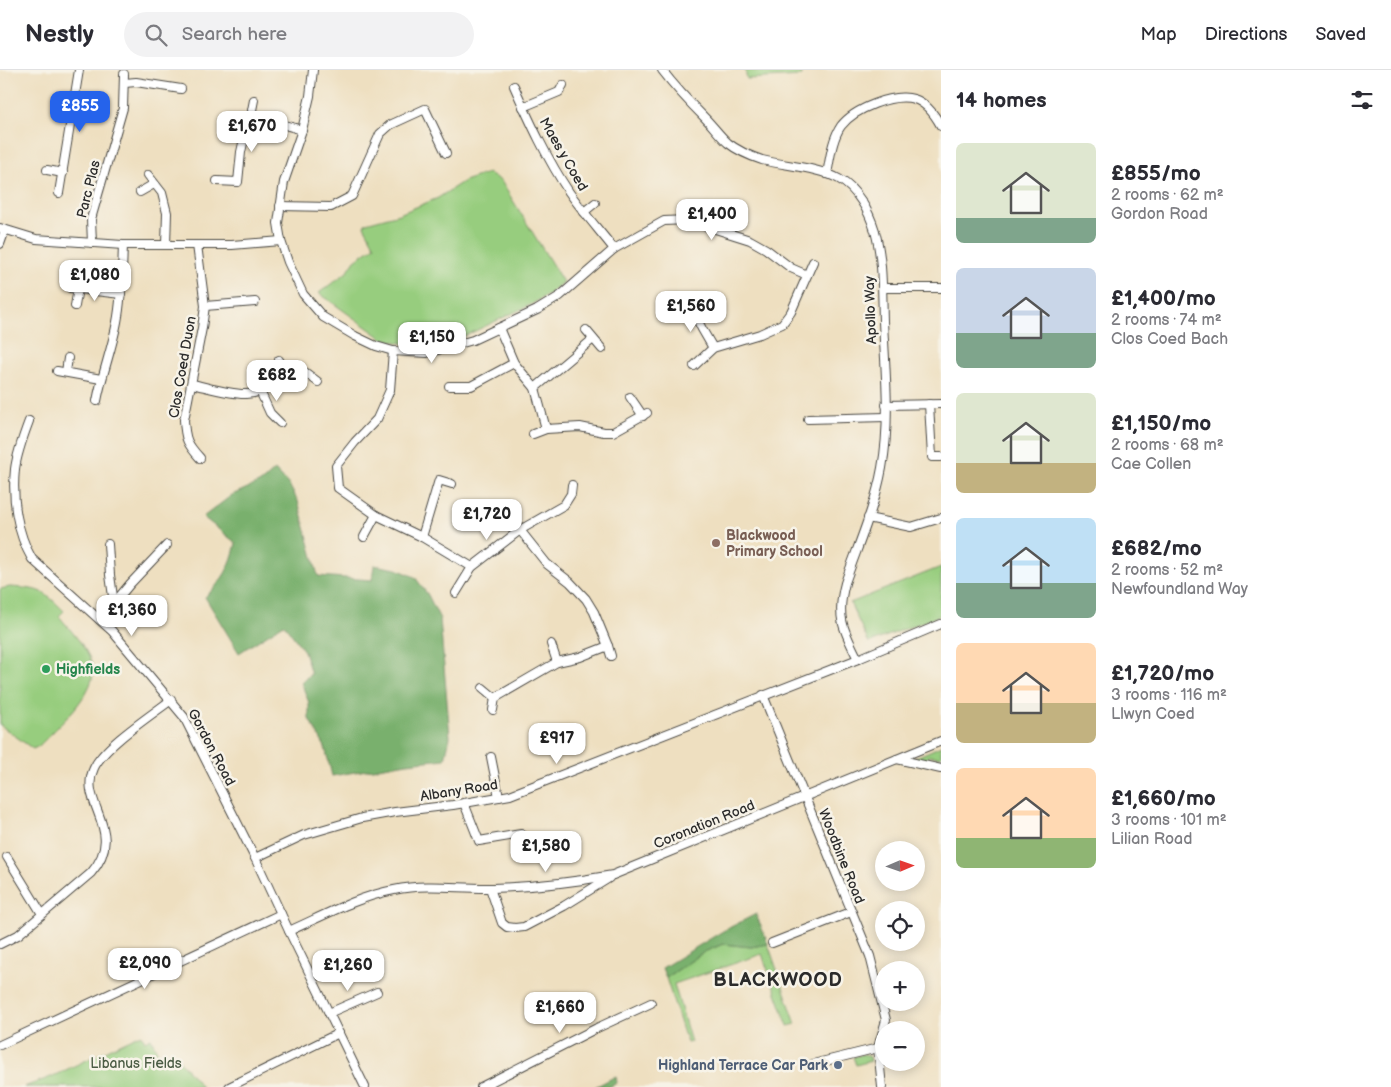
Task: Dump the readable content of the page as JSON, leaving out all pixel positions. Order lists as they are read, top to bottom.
{
  "streets": {
    "street": [
      "Maes y Coed",
      "Parc Plas",
      "Apollo Way",
      "Clos Coed Duon",
      "Gordon Road",
      "Albany Road",
      "Coronation Road",
      "Woodbine Road"
    ]
  },
  "crossings": [
    ["Apollo Way", "Albany Road"],
    ["Gordon Road", "Albany Road"],
    ["Gordon Road", "Coronation Road"],
    ["Albany Road", "Woodbine Road"],
    ["Coronation Road", "Woodbine Road"]
  ],
  "districts": ["BLACKWOOD"],
  "parks": ["Libanus Fields"],
  "places": ["Blackwood Primary School", "Highfields", "Highland Terrace Car Park"],
  "north": "right",
  "page": {
    "header": "Nestly",
    "search": "Search here",
    "nav": ["Map", "Directions", "Saved"],
    "heading": "14 homes",
    "price": [
      "£855",
      "£1,670",
      "£1,400",
      "£1,080",
      "£1,560",
      "£1,150",
      "£682",
      "£1,720",
      "£1,360",
      "£917",
      "£1,580",
      "£2,090",
      "£1,260",
      "£1,660"
    ],
    "list": [
      {
        "name": "£855/mo",
        "note": "2 rooms · 62 m² · Gordon Road"
      },
      {
        "name": "£1,400/mo",
        "note": "2 rooms · 74 m² · Clos Coed Bach"
      },
      {
        "name": "£1,150/mo",
        "note": "2 rooms · 68 m² · Cae Collen"
      },
      {
        "name": "£682/mo",
        "note": "2 rooms · 52 m² · Newfoundland Way"
      },
      {
        "name": "£1,720/mo",
        "note": "3 rooms · 116 m² · Llwyn Coed"
      },
      {
        "name": "£1,660/mo",
        "note": "3 rooms · 101 m² · Lilian Road"
      }
    ],
    "map_buttons": ["+", "−"]
  }
}
